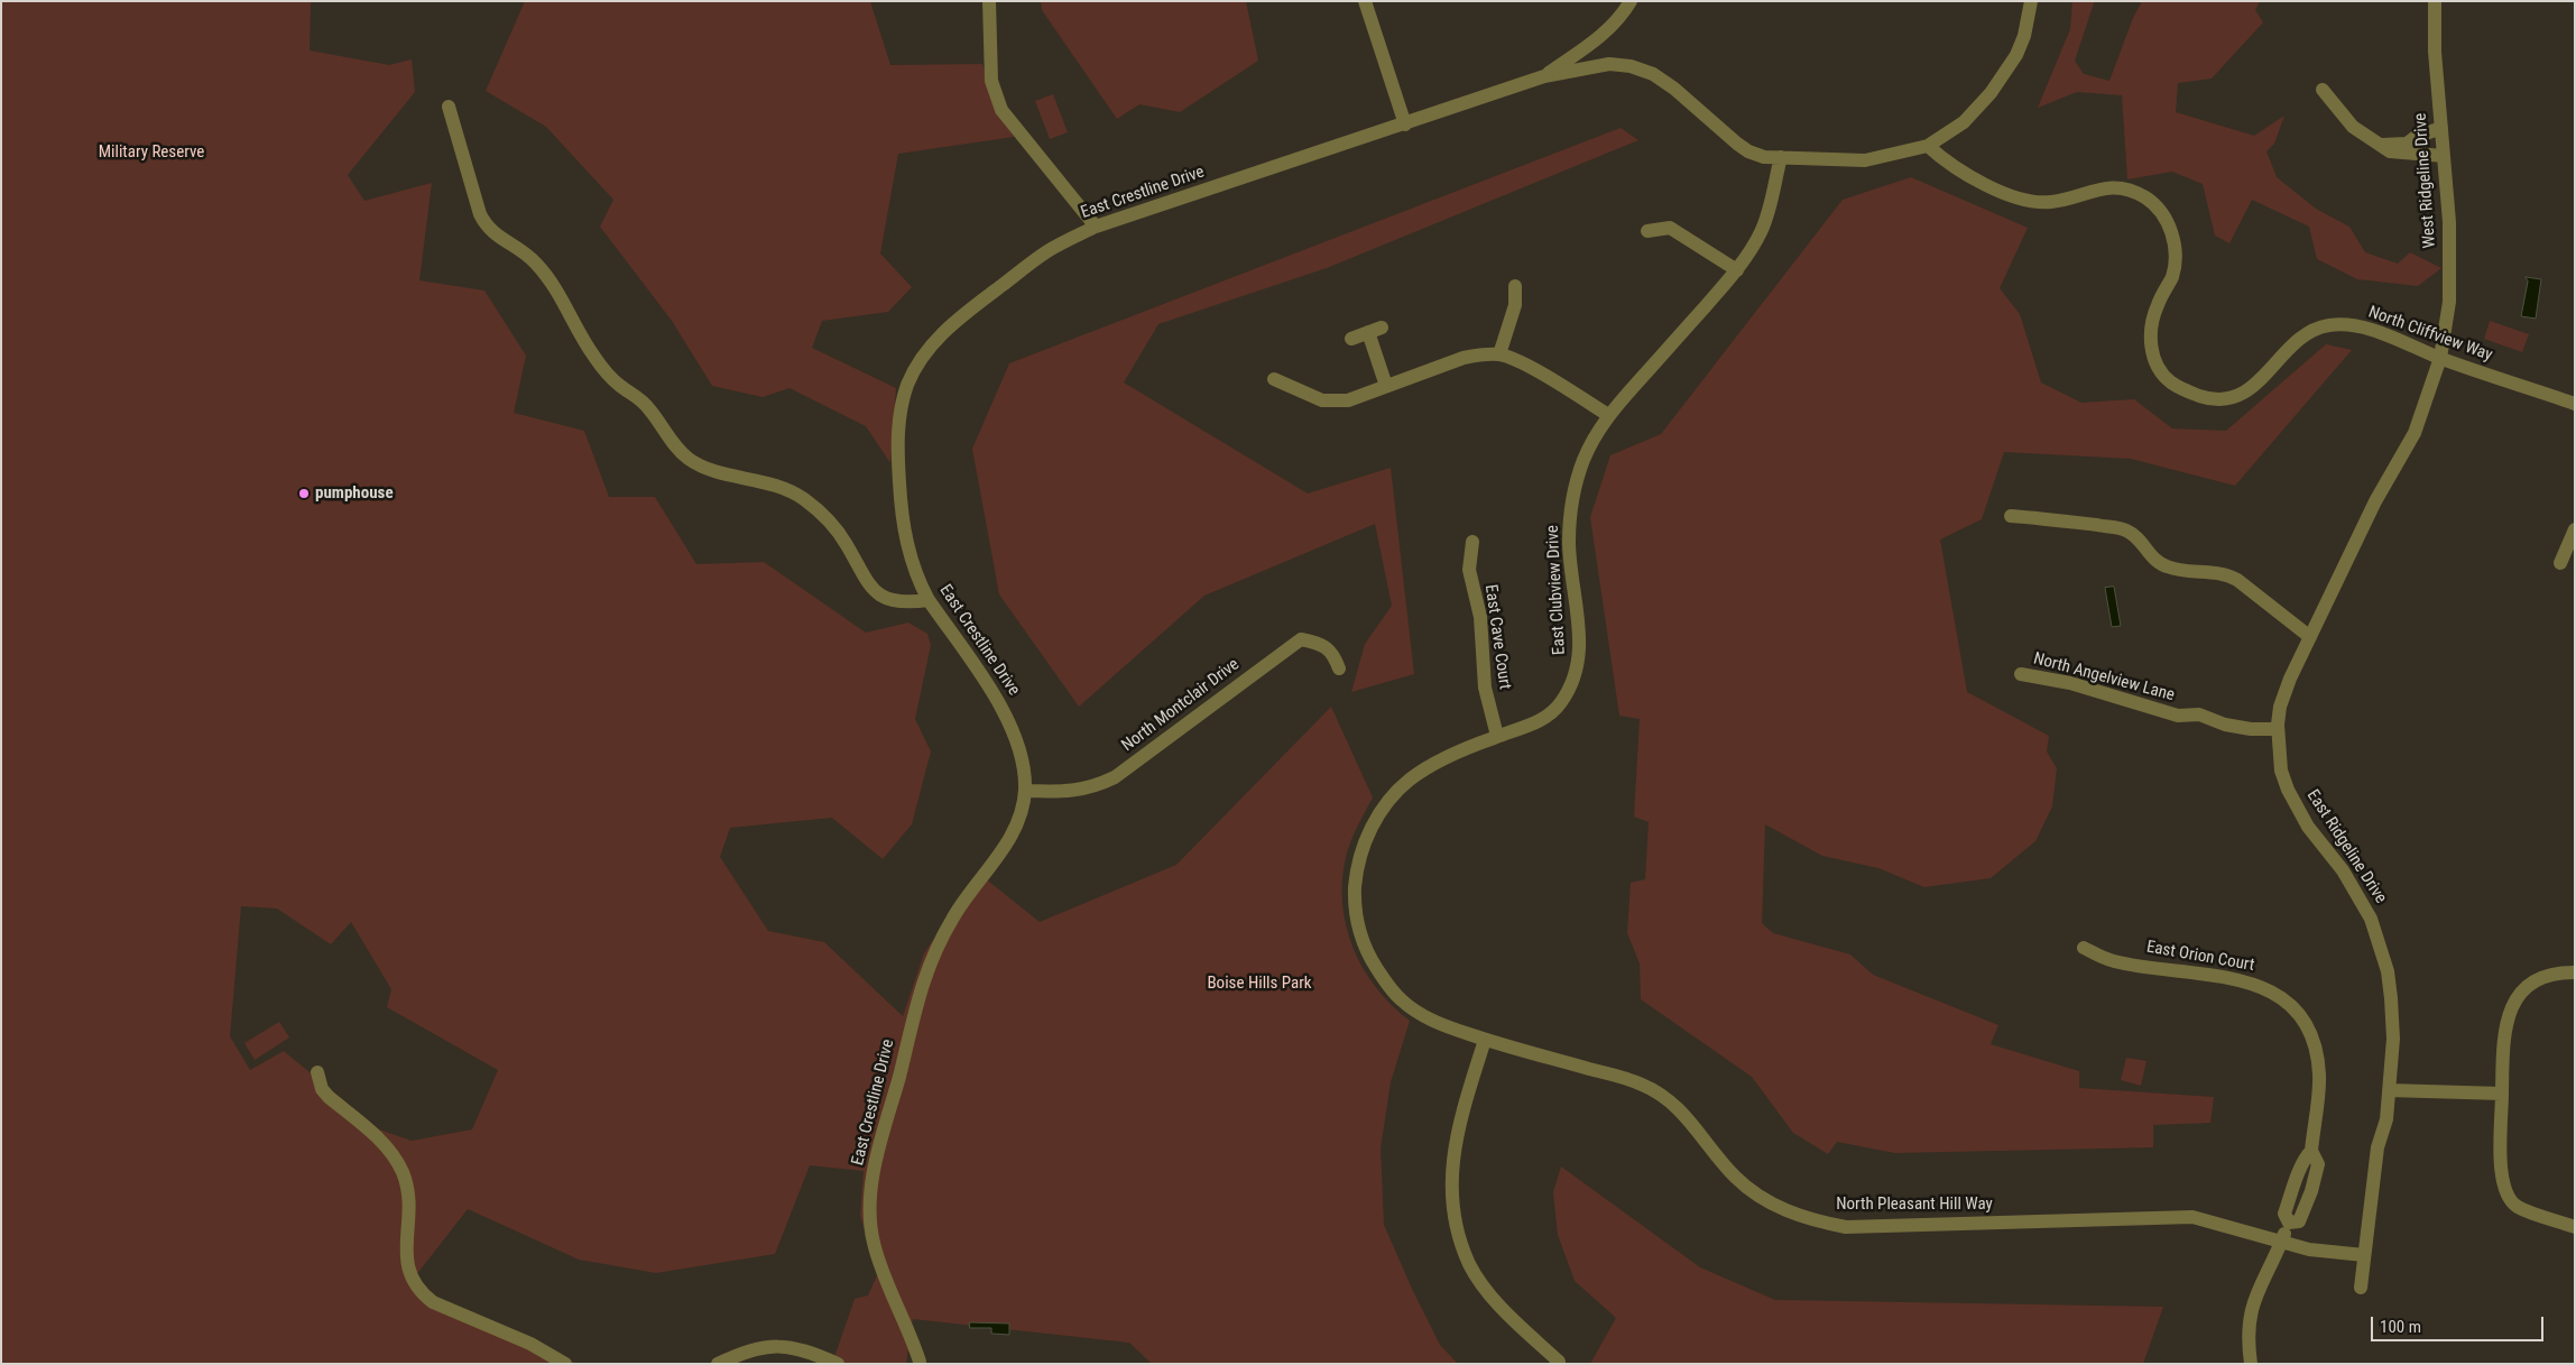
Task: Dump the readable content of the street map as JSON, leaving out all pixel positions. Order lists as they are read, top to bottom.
{
  "streets": {
    "street": [
      "West Ridgeline Drive",
      "East Crestline Drive",
      "North Cliffview Way",
      "East Clubview Drive",
      "East Cave Court",
      "North Angelview Lane",
      "North Montclair Drive",
      "East Ridgeline Drive",
      "East Orion Court",
      "North Pleasant Hill Way"
    ]
  },
  "crossings": [
    ["West Ridgeline Drive", "North Cliffview Way"],
    ["West Ridgeline Drive", "East Ridgeline Drive"],
    ["East Crestline Drive", "North Montclair Drive"],
    ["North Cliffview Way", "East Ridgeline Drive"],
    ["East Clubview Drive", "East Cave Court"],
    ["East Clubview Drive", "North Pleasant Hill Way"],
    ["North Angelview Lane", "East Ridgeline Drive"],
    ["East Ridgeline Drive", "North Pleasant Hill Way"],
    ["East Orion Court", "North Pleasant Hill Way"]
  ],
  "parks": ["Military Reserve", "Boise Hills Park"],
  "places": ["pumphouse"],
  "scale_bar": "100 m"
}
